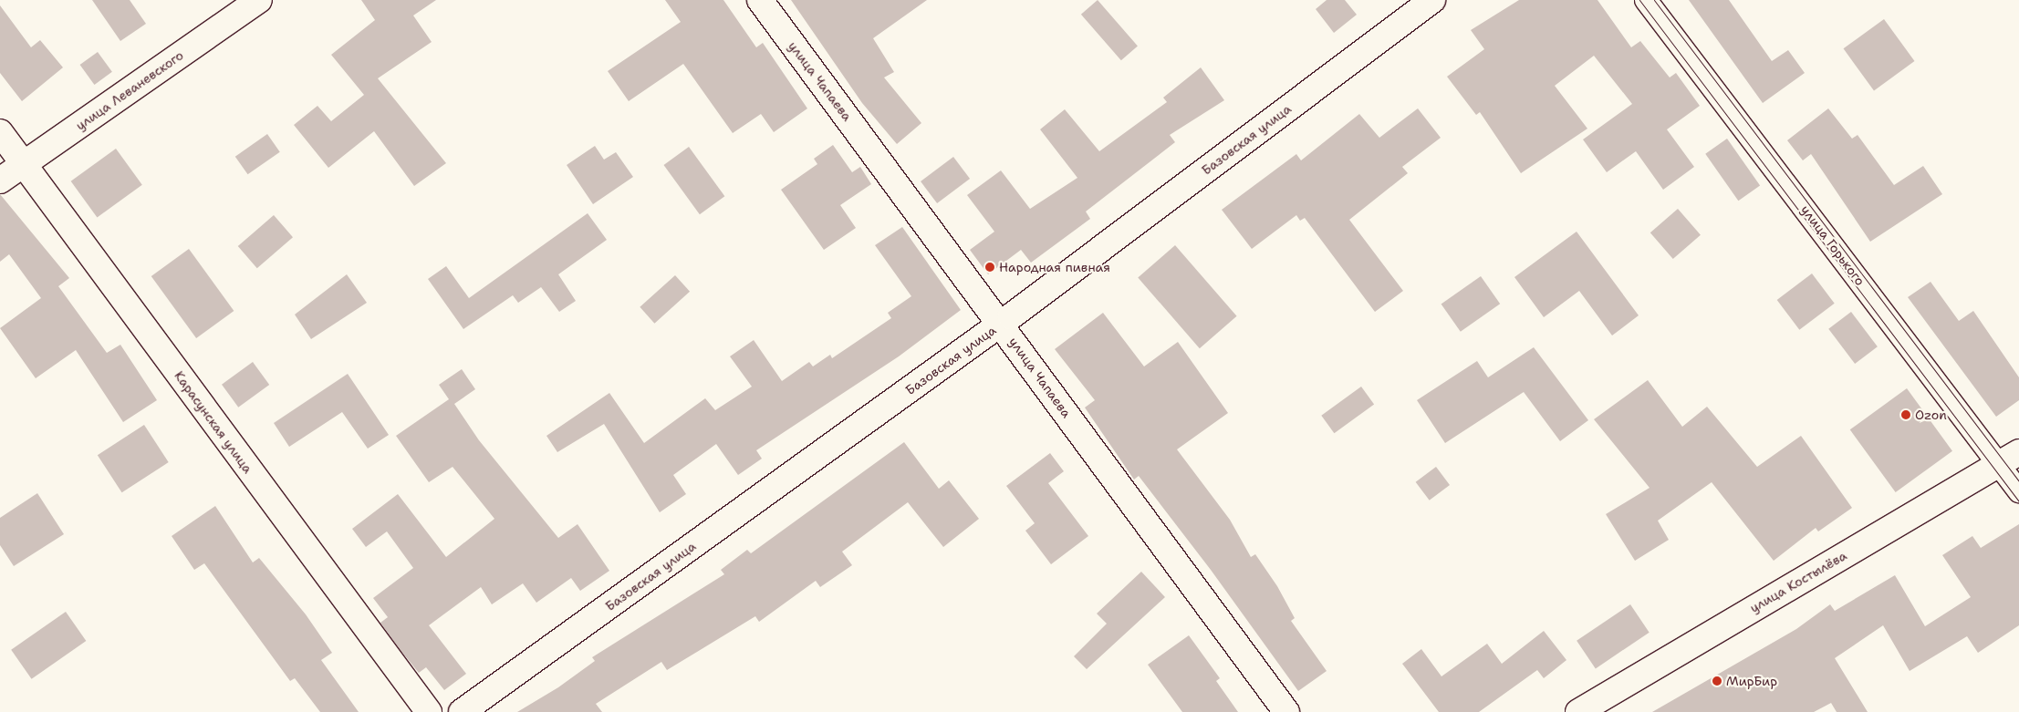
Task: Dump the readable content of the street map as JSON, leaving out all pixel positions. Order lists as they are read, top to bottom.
{
  "streets": {
    "street": [
      "улица Чапаева",
      "улица Леваневского",
      "Базовская улица",
      "улица Горького",
      "Карасунская улица",
      "улица Костылёва"
    ]
  },
  "crossings": [
    ["улица Чапаева", "Базовская улица"],
    ["улица Леваневского", "Карасунская улица"],
    ["улица Горького", "улица Костылёва"]
  ],
  "places": ["Народная пивная", "Ozon", "МирБир"]
}
